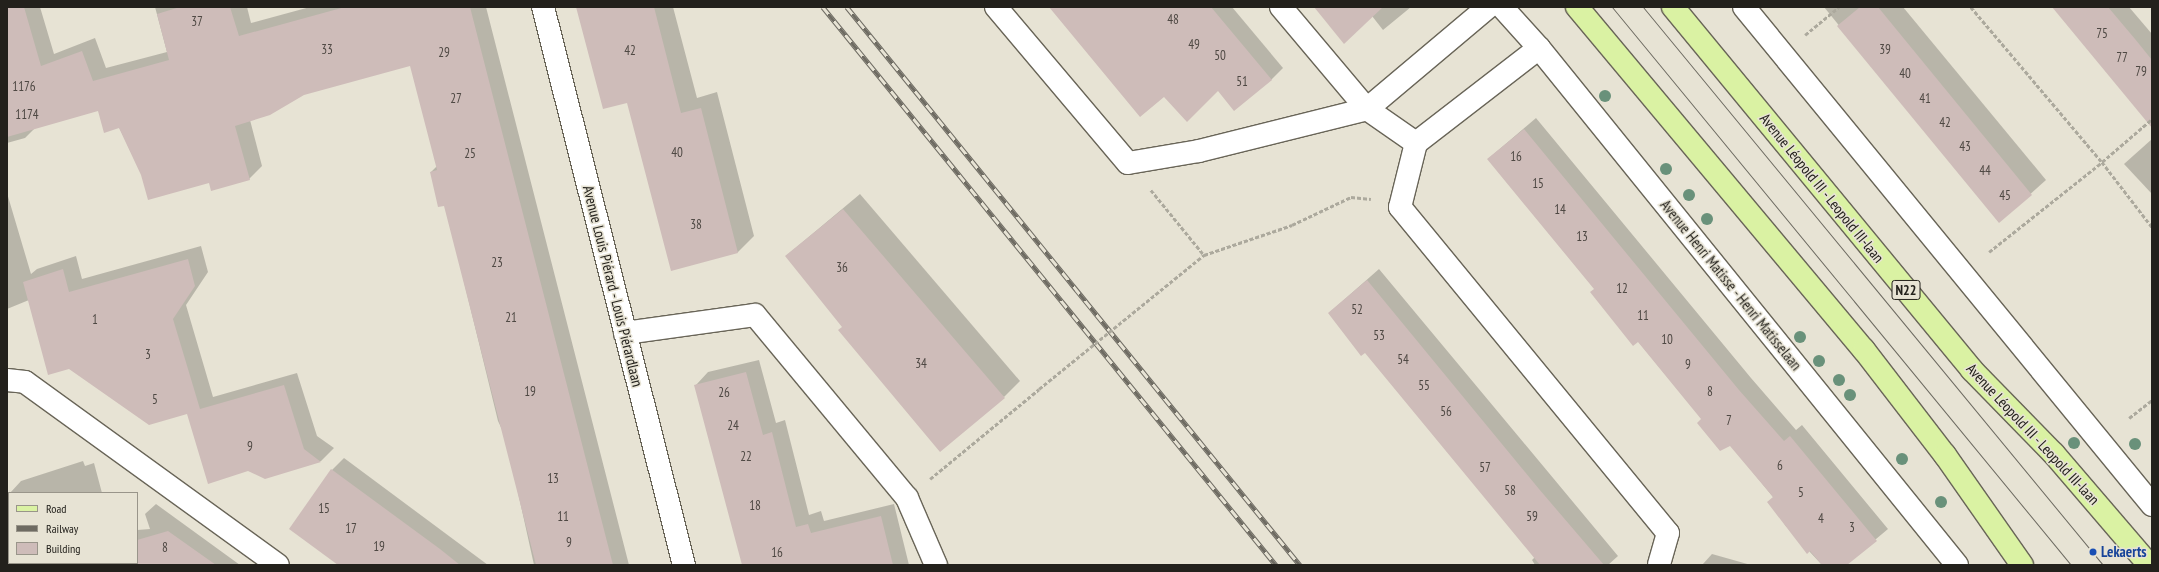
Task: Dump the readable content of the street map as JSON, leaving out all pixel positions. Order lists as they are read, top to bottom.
{
  "streets": {
    "main road": ["Avenue Léopold III - Leopold III-laan", "N22"],
    "street": ["Avenue Henri Matisse - Henri Matisselaan", "Avenue Louis Piérard - Louis Piérardlaan"]
  },
  "places": ["Lekaerts"],
  "house_numbers": [
    "48",
    "37",
    "75",
    "49",
    "33",
    "39",
    "42",
    "29",
    "50",
    "77",
    "79",
    "40",
    "51",
    "1176",
    "27",
    "41",
    "1174",
    "42",
    "43",
    "40",
    "25",
    "16",
    "44",
    "15",
    "45",
    "14",
    "38",
    "13",
    "23",
    "36",
    "12",
    "52",
    "11",
    "21",
    "1",
    "53",
    "10",
    "3",
    "54",
    "34",
    "9",
    "55",
    "19",
    "8",
    "26",
    "5",
    "56",
    "7",
    "24",
    "9",
    "22",
    "6",
    "57",
    "13",
    "58",
    "5",
    "18",
    "15",
    "11",
    "59",
    "4",
    "3",
    "17",
    "9",
    "19",
    "8",
    "16"
  ],
  "legend": ["Road", "Railway", "Building"]
}
